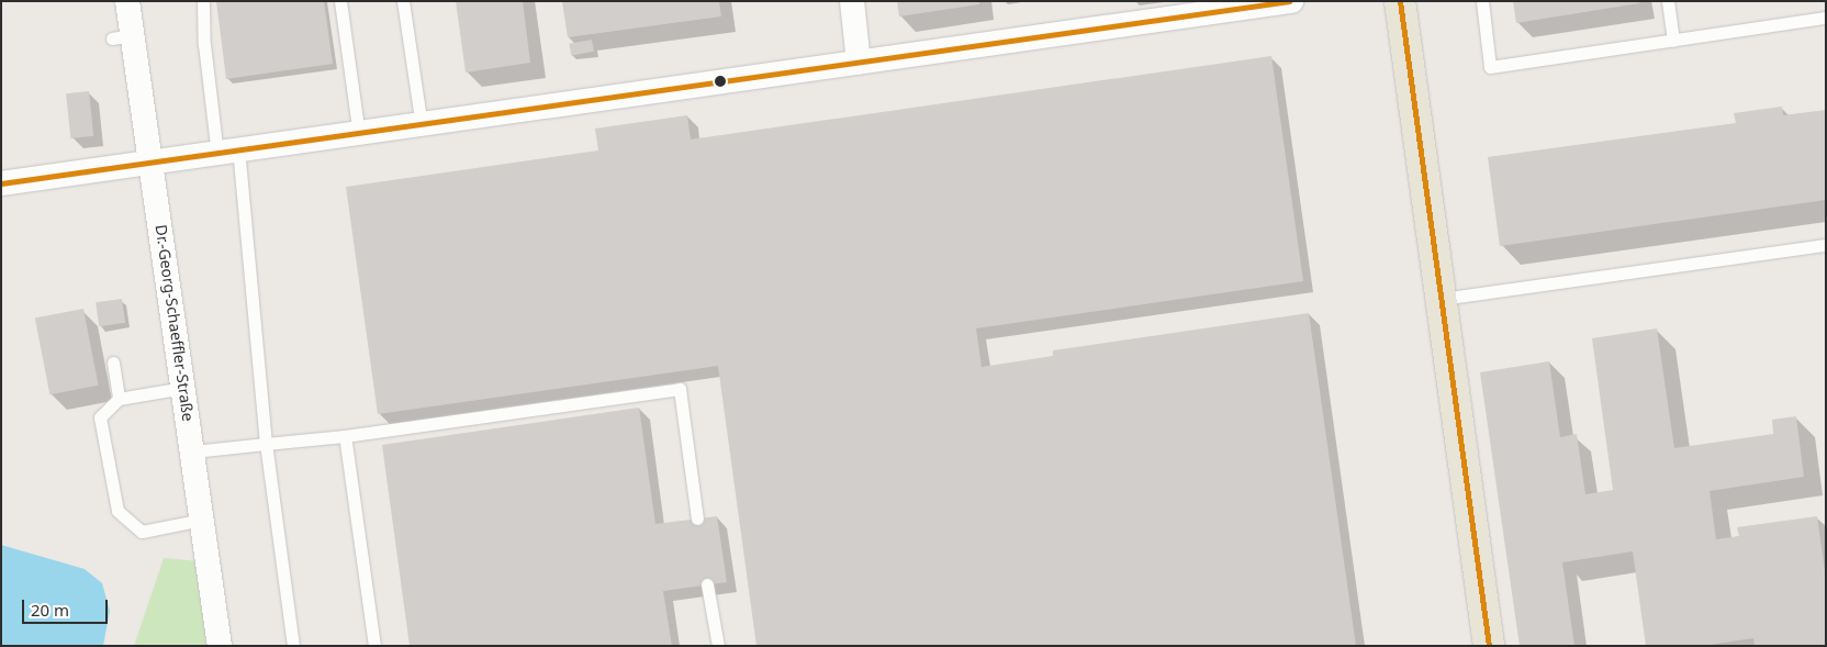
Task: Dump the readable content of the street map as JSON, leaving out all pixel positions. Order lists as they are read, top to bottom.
{
  "streets": {
    "street": ["Dr.-Georg-Schaeffler-Straße"]
  },
  "scale_bar": "20 m"
}
